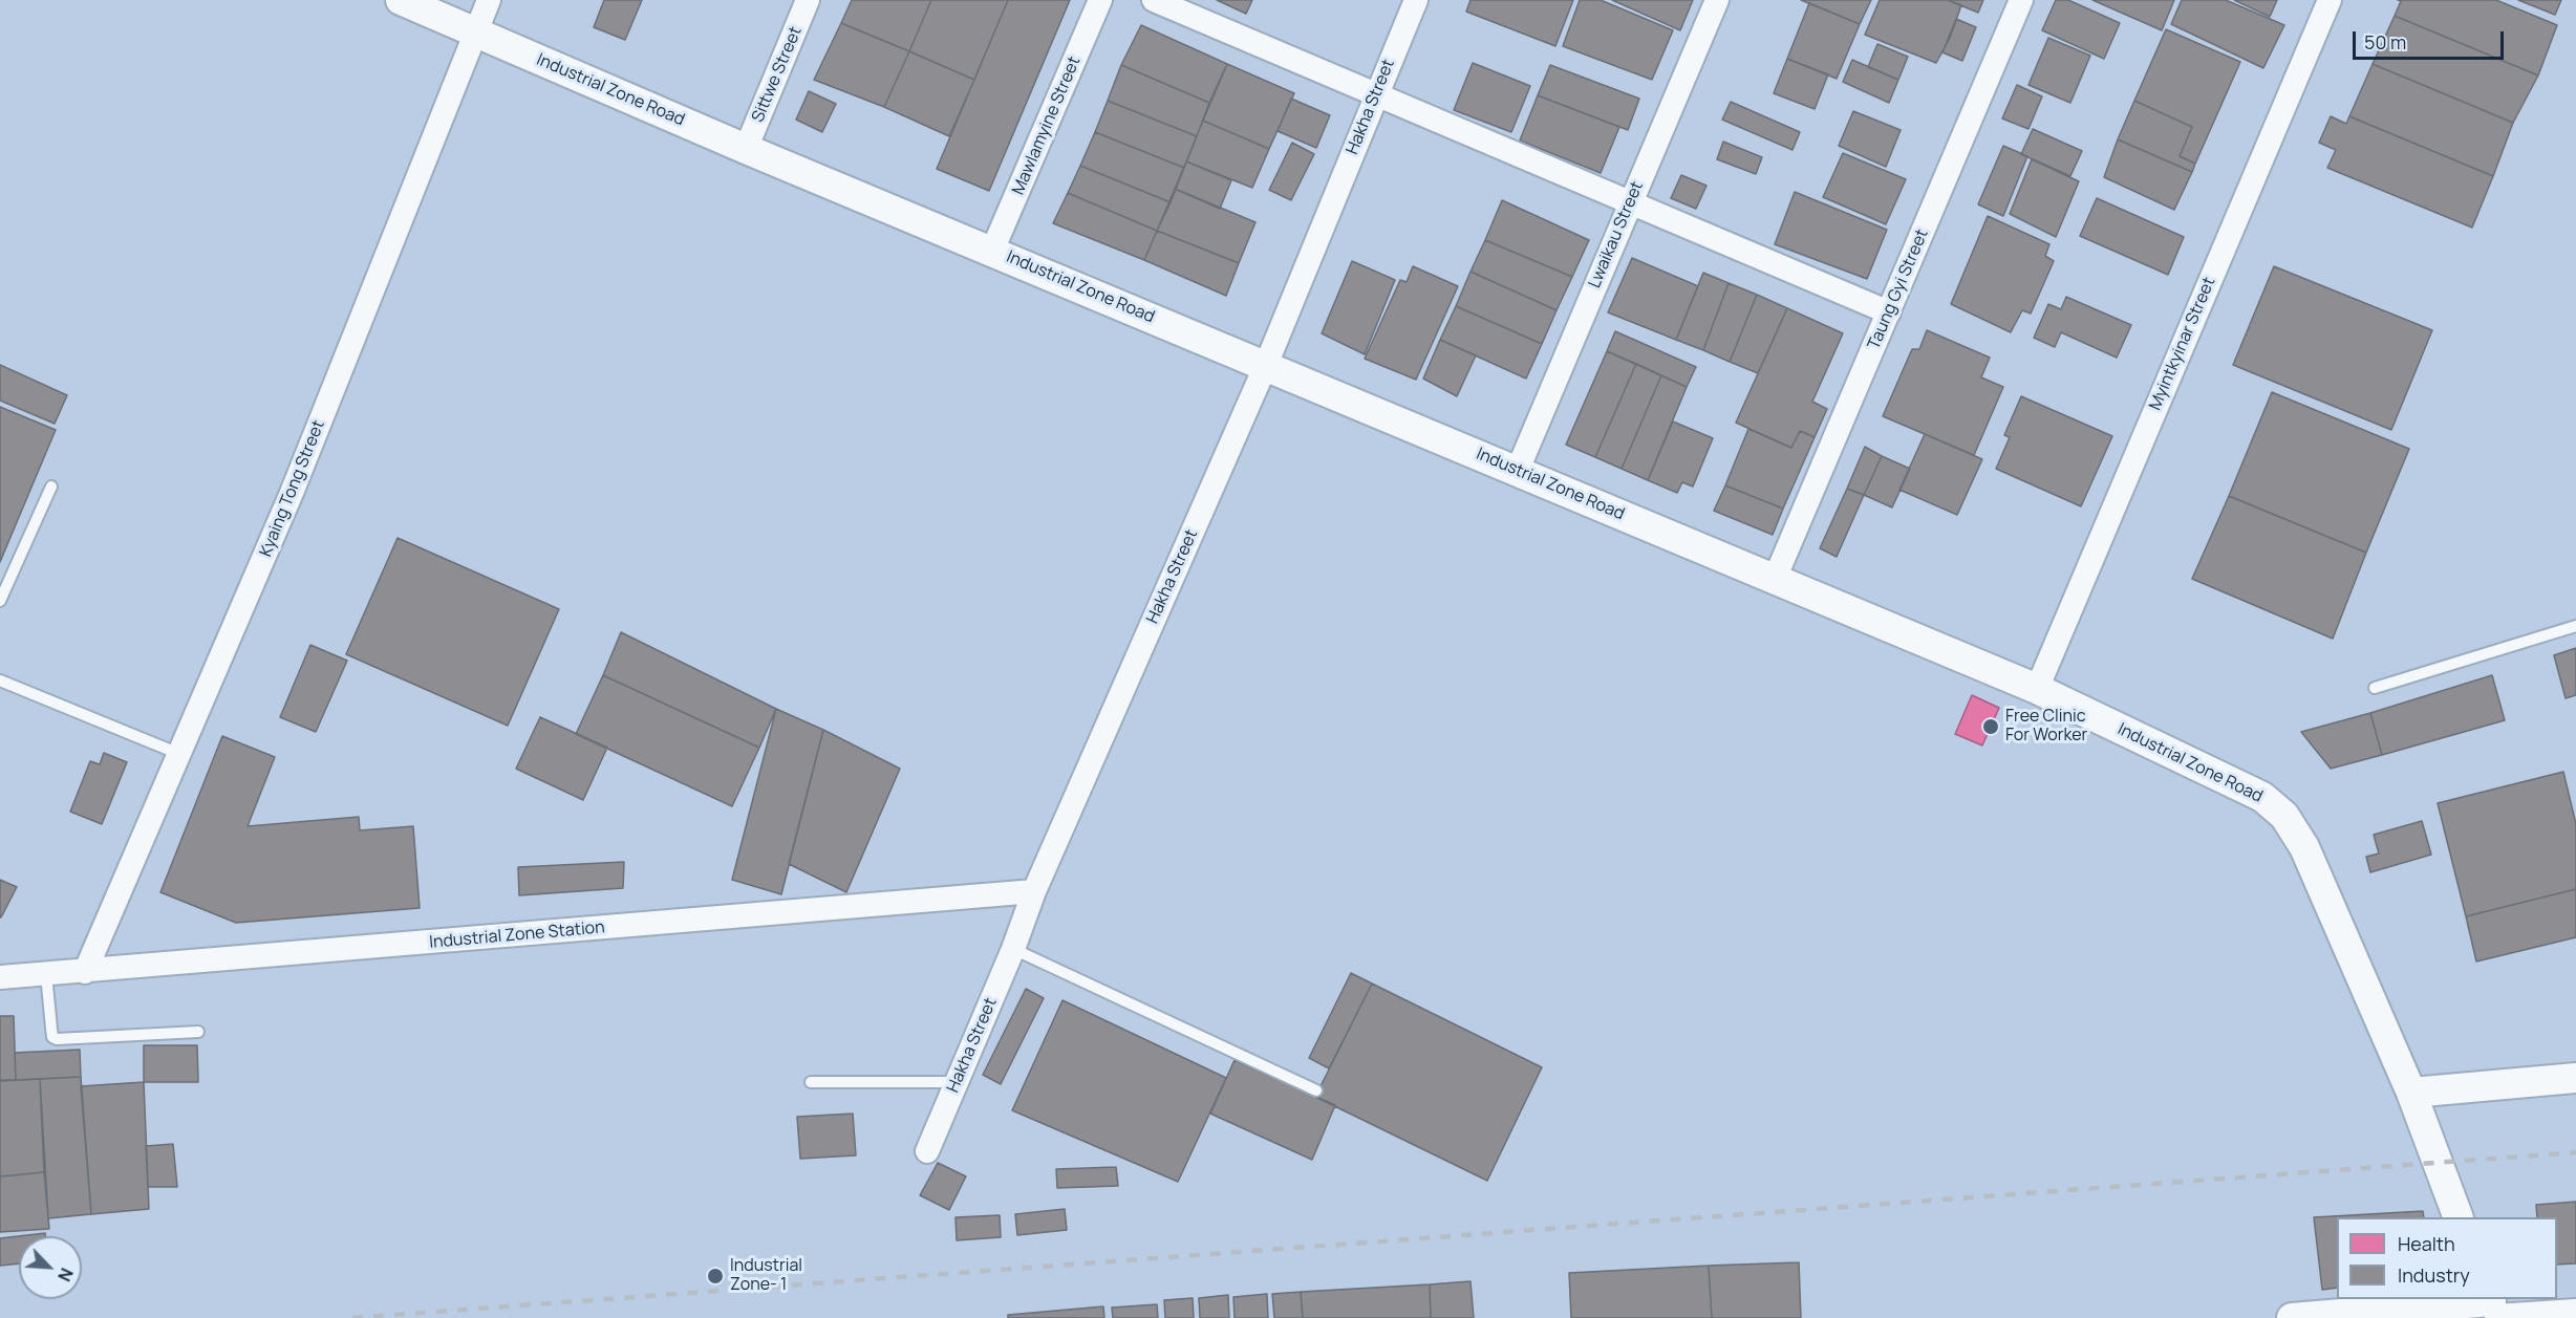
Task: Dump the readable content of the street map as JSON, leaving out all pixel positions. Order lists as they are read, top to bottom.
{
  "streets": {
    "street": [
      "Sittwe Street",
      "Industrial Zone Road",
      "Hakha Street",
      "Mawlamyine Street",
      "Lwaikau Street",
      "Taung Gyi Street",
      "Myintkyinar Street",
      "Kyaing Tong Street",
      "Industrial Zone Station"
    ]
  },
  "crossings": [
    ["Sittwe Street", "Industrial Zone Road"],
    ["Industrial Zone Road", "Hakha Street"],
    ["Industrial Zone Road", "Mawlamyine Street"],
    ["Industrial Zone Road", "Lwaikau Street"],
    ["Industrial Zone Road", "Taung Gyi Street"],
    ["Industrial Zone Road", "Myintkyinar Street"],
    ["Industrial Zone Road", "Kyaing Tong Street"],
    ["Hakha Street", "Industrial Zone Station"],
    ["Kyaing Tong Street", "Industrial Zone Station"]
  ],
  "places": ["Free Clinic For Worker", "Industrial Zone- 1"],
  "legend": ["Health", "Industry"],
  "scale_bar": "50 m",
  "north": "bottom right"
}
